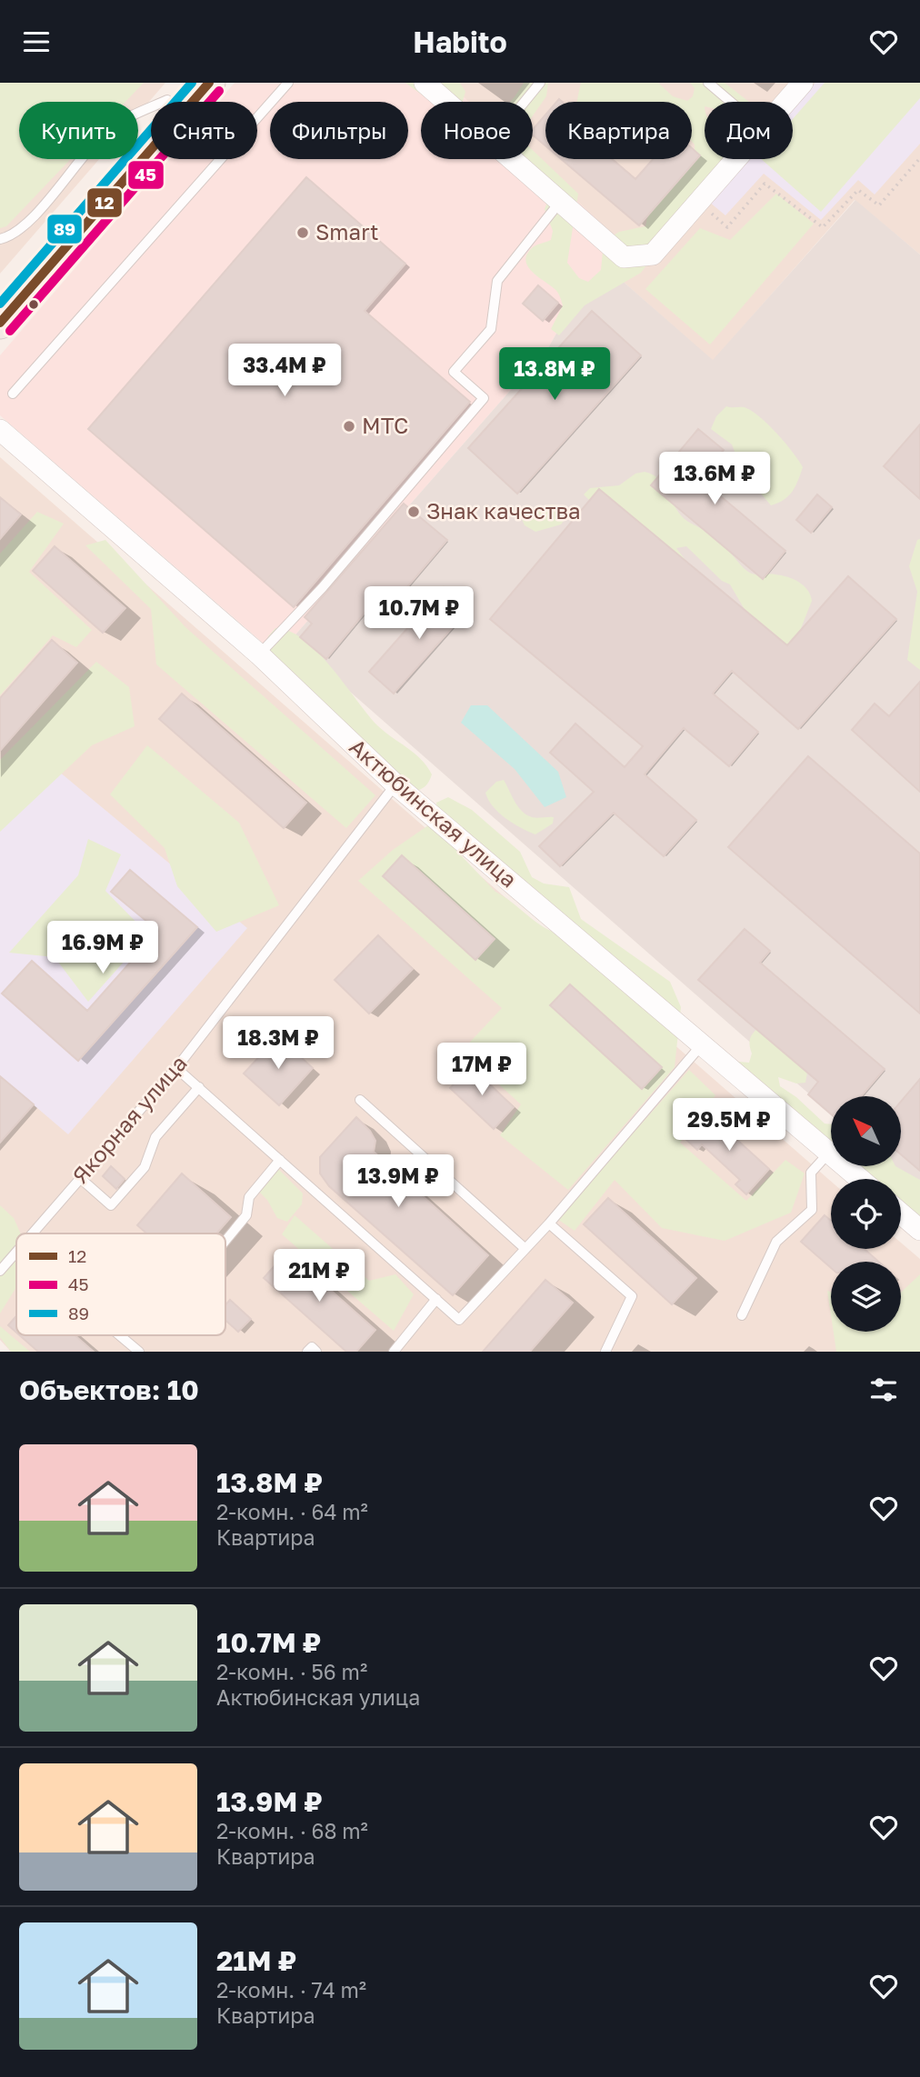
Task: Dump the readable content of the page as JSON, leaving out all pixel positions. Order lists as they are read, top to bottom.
{
  "streets": {
    "street": ["Актюбинская улица"],
    "lane": ["Якорная улица"]
  },
  "crossings": [
    ["Актюбинская улица", "Якорная улица"]
  ],
  "places": ["Smart", "МТС", "Знак качества"],
  "lines": ["transit line 12", "transit line 89", "transit line 45"],
  "legend": ["12", "45", "89"],
  "north": "top left",
  "page": {
    "header": "Habito",
    "chip": [
      "Купить",
      "Снять",
      "Фильтры",
      "Новое",
      "Квартира",
      "Дом"
    ],
    "price": [
      "33.4M ₽",
      "13.8M ₽",
      "13.6M ₽",
      "10.7M ₽",
      "16.9M ₽",
      "18.3M ₽",
      "17M ₽",
      "29.5M ₽",
      "13.9M ₽",
      "21M ₽"
    ],
    "heading": "Объектов: 10",
    "list": [
      {
        "name": "13.8M ₽",
        "note": "2-комн. · 64 m² · Квартира"
      },
      {
        "name": "10.7M ₽",
        "note": "2-комн. · 56 m² · Актюбинская улица"
      },
      {
        "name": "13.9M ₽",
        "note": "2-комн. · 68 m² · Квартира"
      },
      {
        "name": "21M ₽",
        "note": "2-комн. · 74 m² · Квартира"
      }
    ]
  }
}
